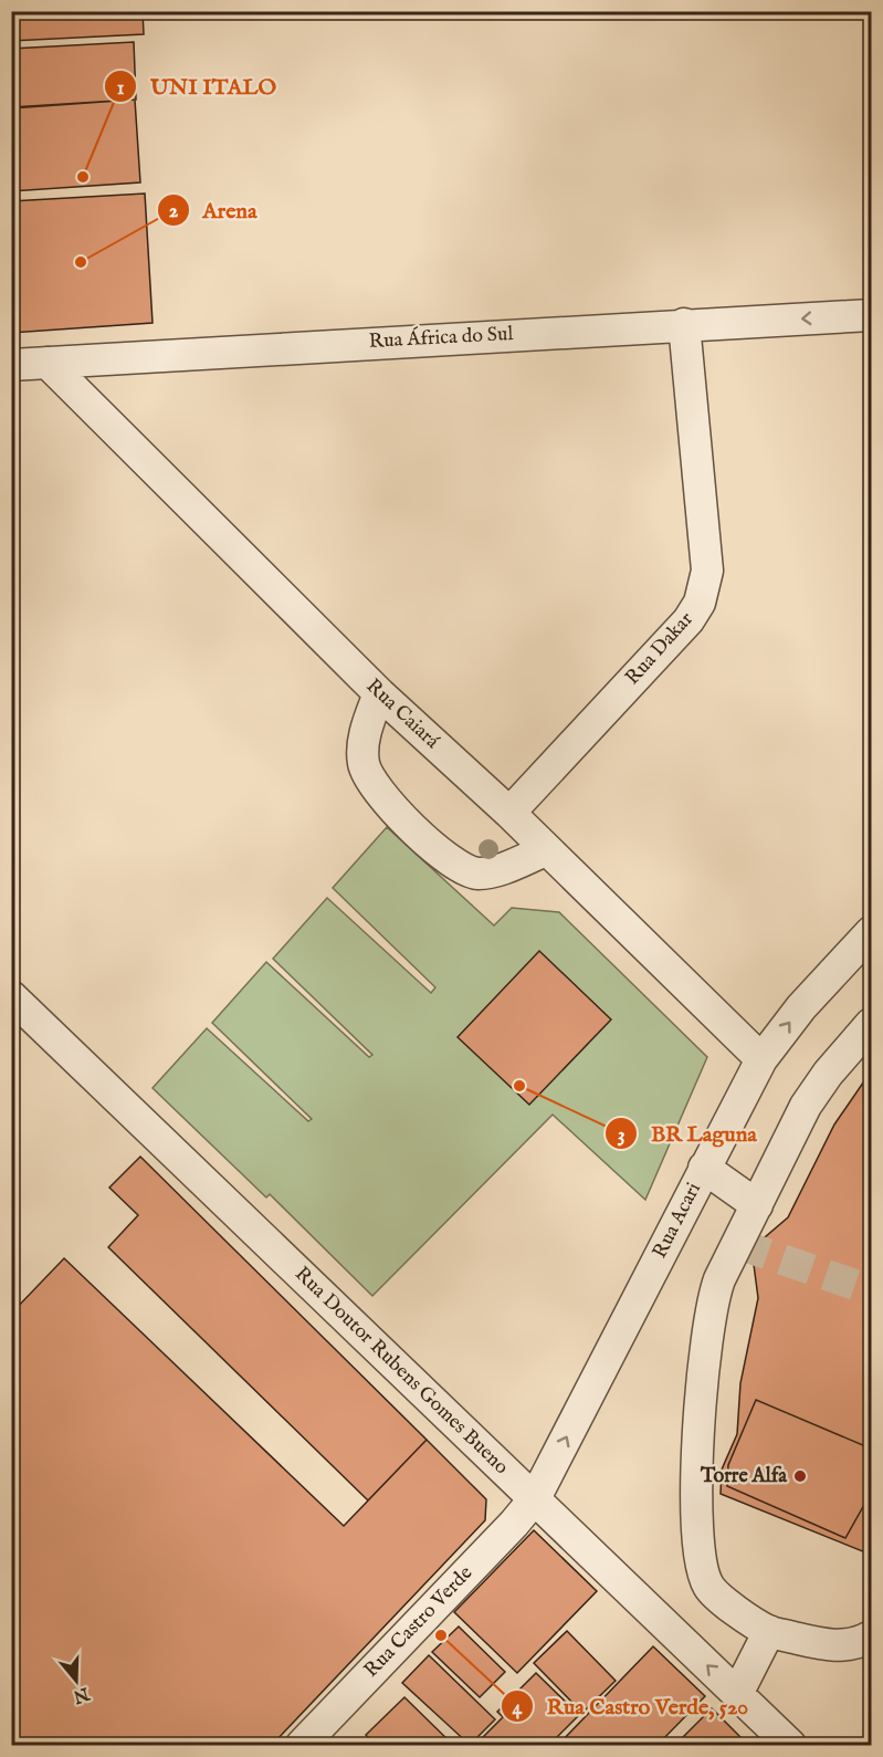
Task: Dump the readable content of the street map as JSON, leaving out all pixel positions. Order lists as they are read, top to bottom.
{
  "streets": {
    "street": [
      "Rua África do Sul",
      "Rua Dakar",
      "Rua Caiará",
      "Rua Acari",
      "Rua Doutor Rubens Gomes Bueno",
      "Rua Castro Verde"
    ]
  },
  "crossings": [
    ["Rua África do Sul", "Rua Dakar"],
    ["Rua África do Sul", "Rua Caiará"],
    ["Rua Dakar", "Rua Caiará"],
    ["Rua Caiará", "Rua Acari"],
    ["Rua Acari", "Rua Doutor Rubens Gomes Bueno"],
    ["Rua Acari", "Rua Castro Verde"],
    ["Rua Doutor Rubens Gomes Bueno", "Rua Castro Verde"]
  ],
  "one_way": ["Rua Acari"],
  "places": [
    "UNI ITALO",
    "Arena",
    "BR Laguna",
    "Torre Alfa",
    "Rua Castro Verde, 520"
  ],
  "north": "bottom"
}
